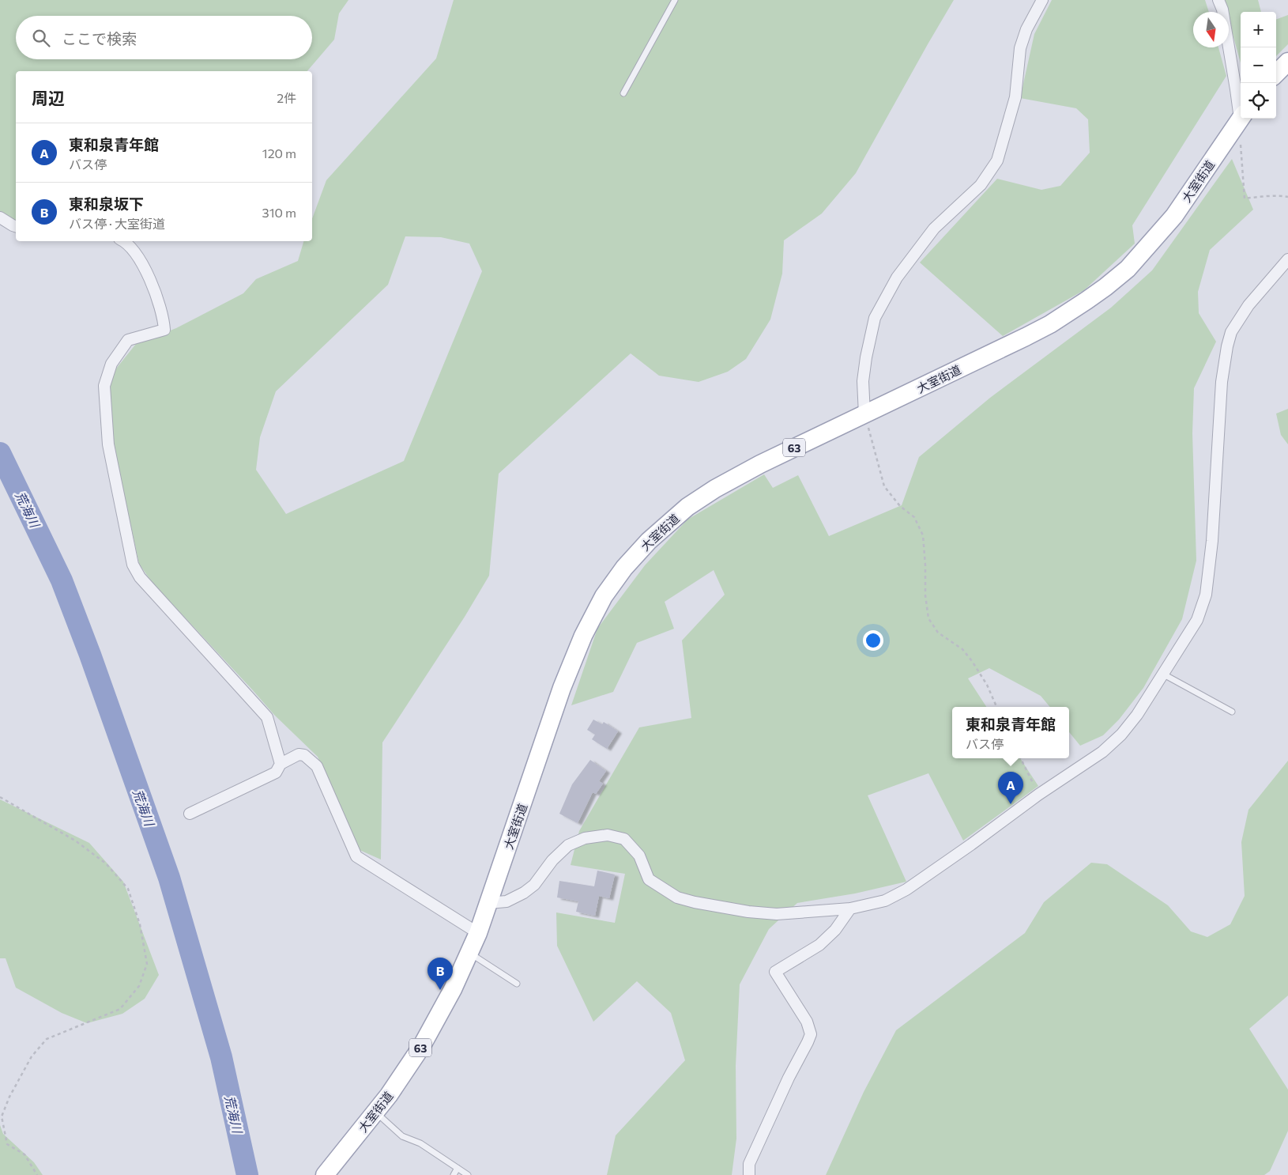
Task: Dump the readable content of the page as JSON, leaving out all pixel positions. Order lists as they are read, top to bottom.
{
  "streets": {
    "main road": ["大室街道", "63"]
  },
  "water": ["荒海川"],
  "north": "bottom",
  "page": {
    "map_buttons": ["+", "−"],
    "search": "ここで検索",
    "heading": ["周辺", "2件"],
    "list": [
      {
        "mark": "A",
        "name": "東和泉青年館",
        "note": "バス停",
        "value": "120 m"
      },
      {
        "mark": "B",
        "name": "東和泉坂下",
        "note": "バス停 · 大室街道",
        "value": "310 m"
      }
    ],
    "popup": ["東和泉青年館", "バス停"],
    "pins": ["A", "B"]
  }
}
